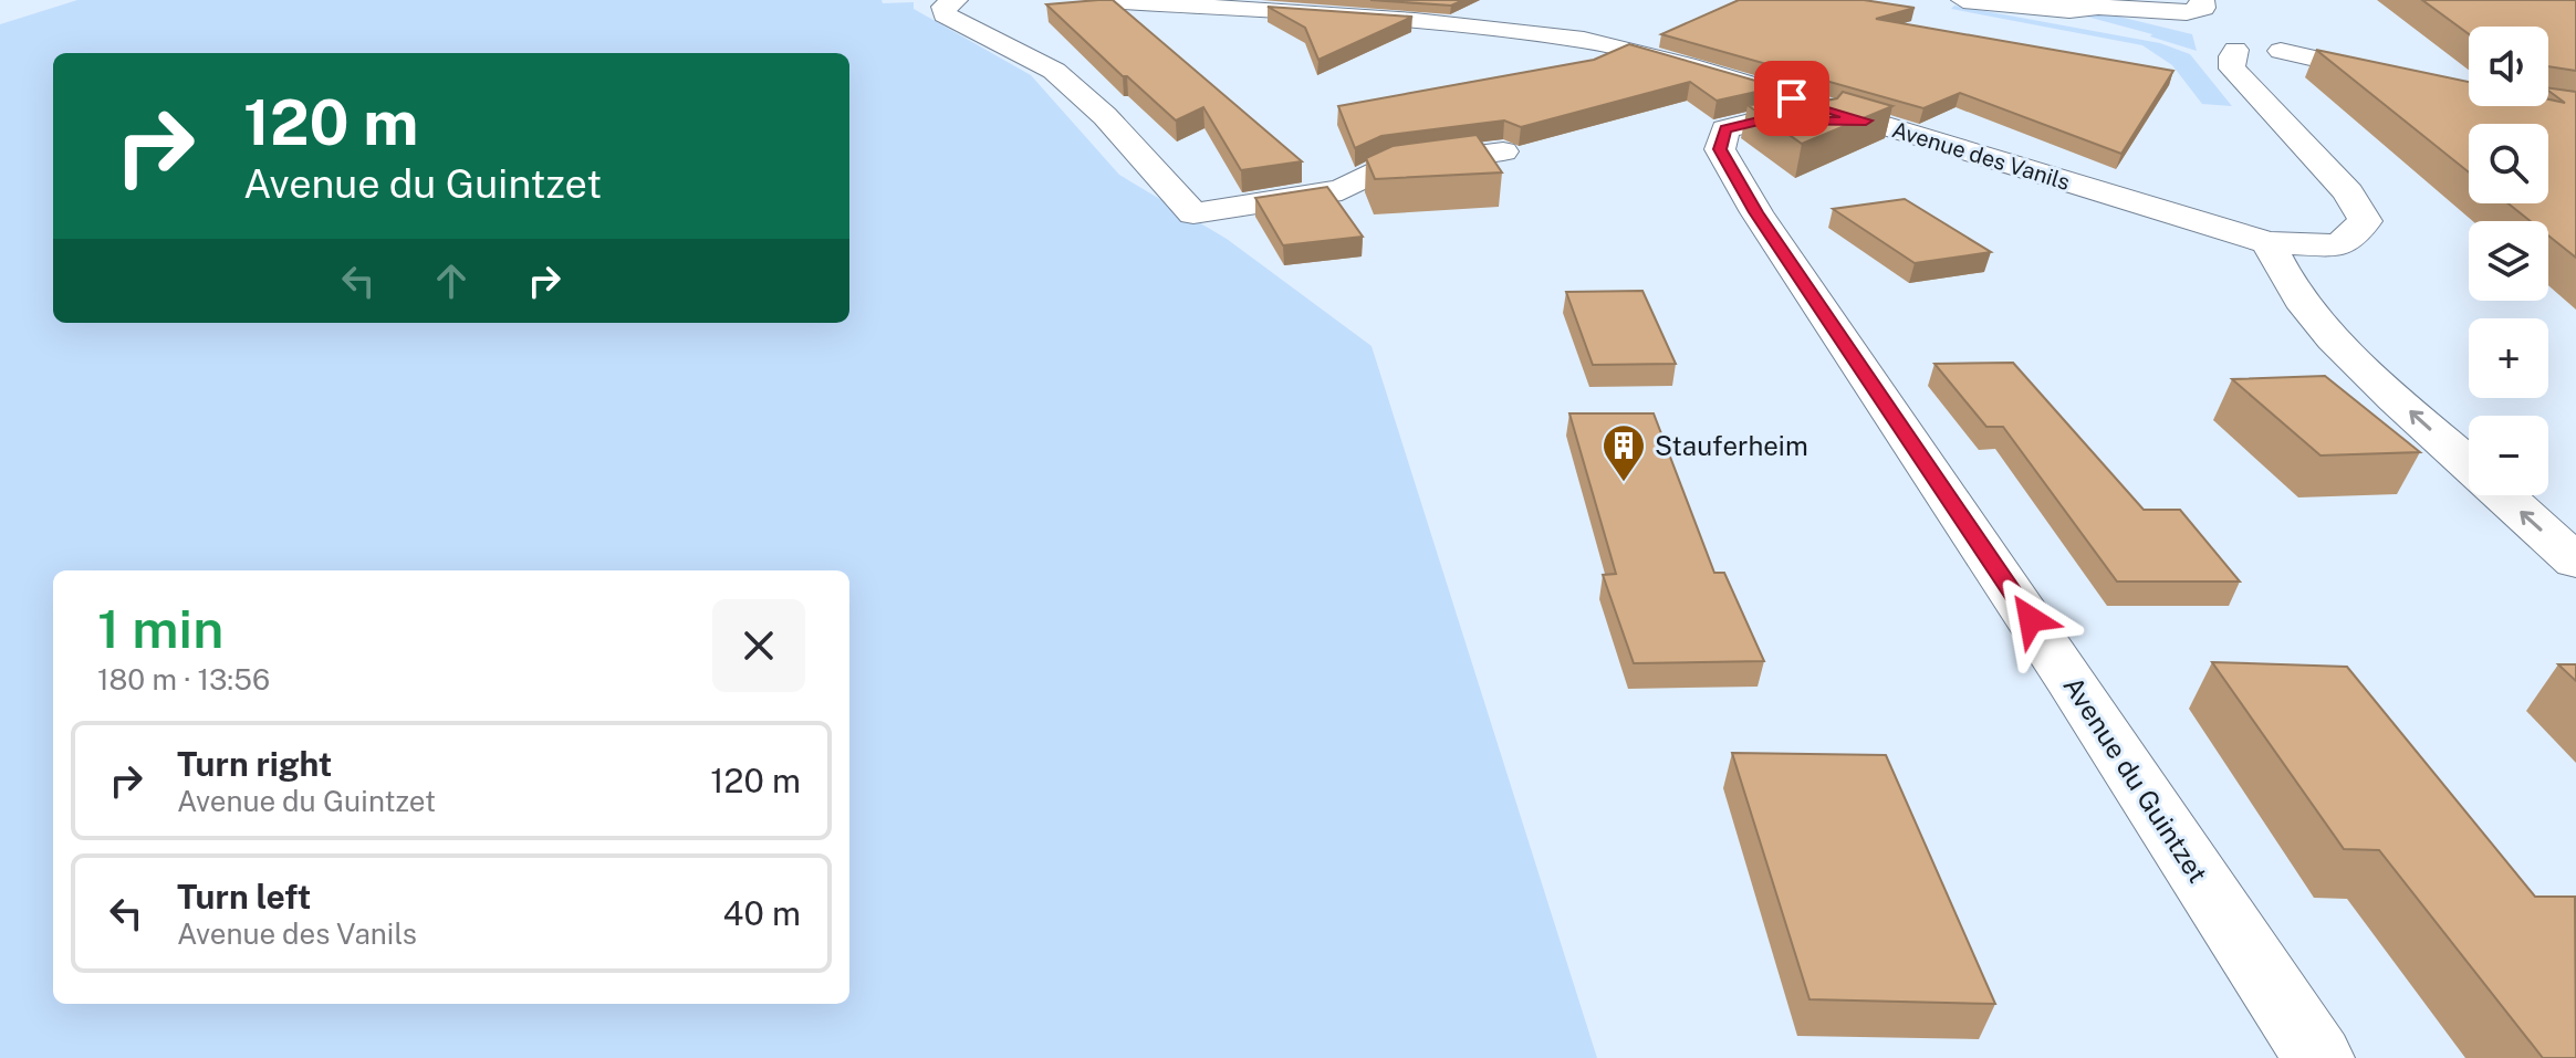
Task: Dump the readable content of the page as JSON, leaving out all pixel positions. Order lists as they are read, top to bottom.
{
  "streets": {
    "street": ["Avenue des Vanils", "Avenue du Guintzet"]
  },
  "crossings": [
    ["Avenue des Vanils", "Avenue du Guintzet"]
  ],
  "places": {
    "building": ["Stauferheim"]
  },
  "page": {
    "map_buttons": ["+", "−"],
    "turn": ["120 m", "Avenue du Guintzet"],
    "heading": ["1 min", "180 m · 13:56"],
    "list": [
      {
        "name": "Turn right",
        "note": "Avenue du Guintzet",
        "value": "120 m"
      },
      {
        "name": "Turn left",
        "note": "Avenue des Vanils",
        "value": "40 m"
      }
    ]
  }
}
